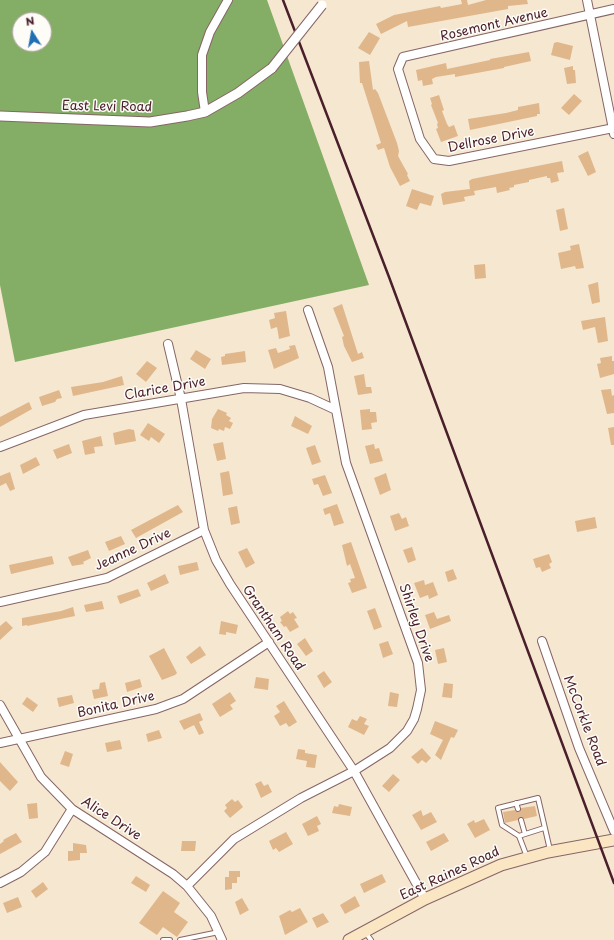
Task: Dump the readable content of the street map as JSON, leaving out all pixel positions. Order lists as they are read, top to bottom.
{
  "streets": {
    "main road": ["East Raines Road"],
    "street": [
      "Rosemont Avenue",
      "East Levi Road",
      "Dellrose Drive",
      "Clarice Drive",
      "Jeanne Drive",
      "Shirley Drive",
      "Grantham Road",
      "Bonita Drive",
      "McCorkle Road",
      "Alice Drive"
    ]
  },
  "crossings": [
    ["Rosemont Avenue", "Dellrose Drive"],
    ["Clarice Drive", "Shirley Drive"],
    ["Clarice Drive", "Grantham Road"],
    ["Jeanne Drive", "Grantham Road"],
    ["Shirley Drive", "Grantham Road"],
    ["Shirley Drive", "Alice Drive"],
    ["Grantham Road", "Bonita Drive"],
    ["Grantham Road", "East Raines Road"],
    ["Bonita Drive", "Alice Drive"]
  ],
  "north": "top"
}
